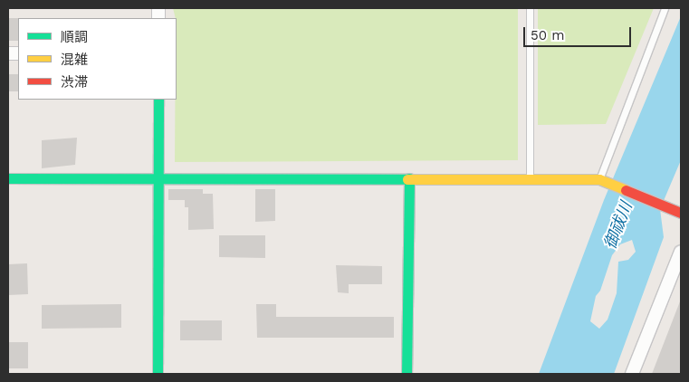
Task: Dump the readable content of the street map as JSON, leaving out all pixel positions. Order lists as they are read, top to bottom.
{
  "water": ["御祓川"],
  "legend": ["順調", "混雑", "渋滞"],
  "scale_bar": "50 m"
}
